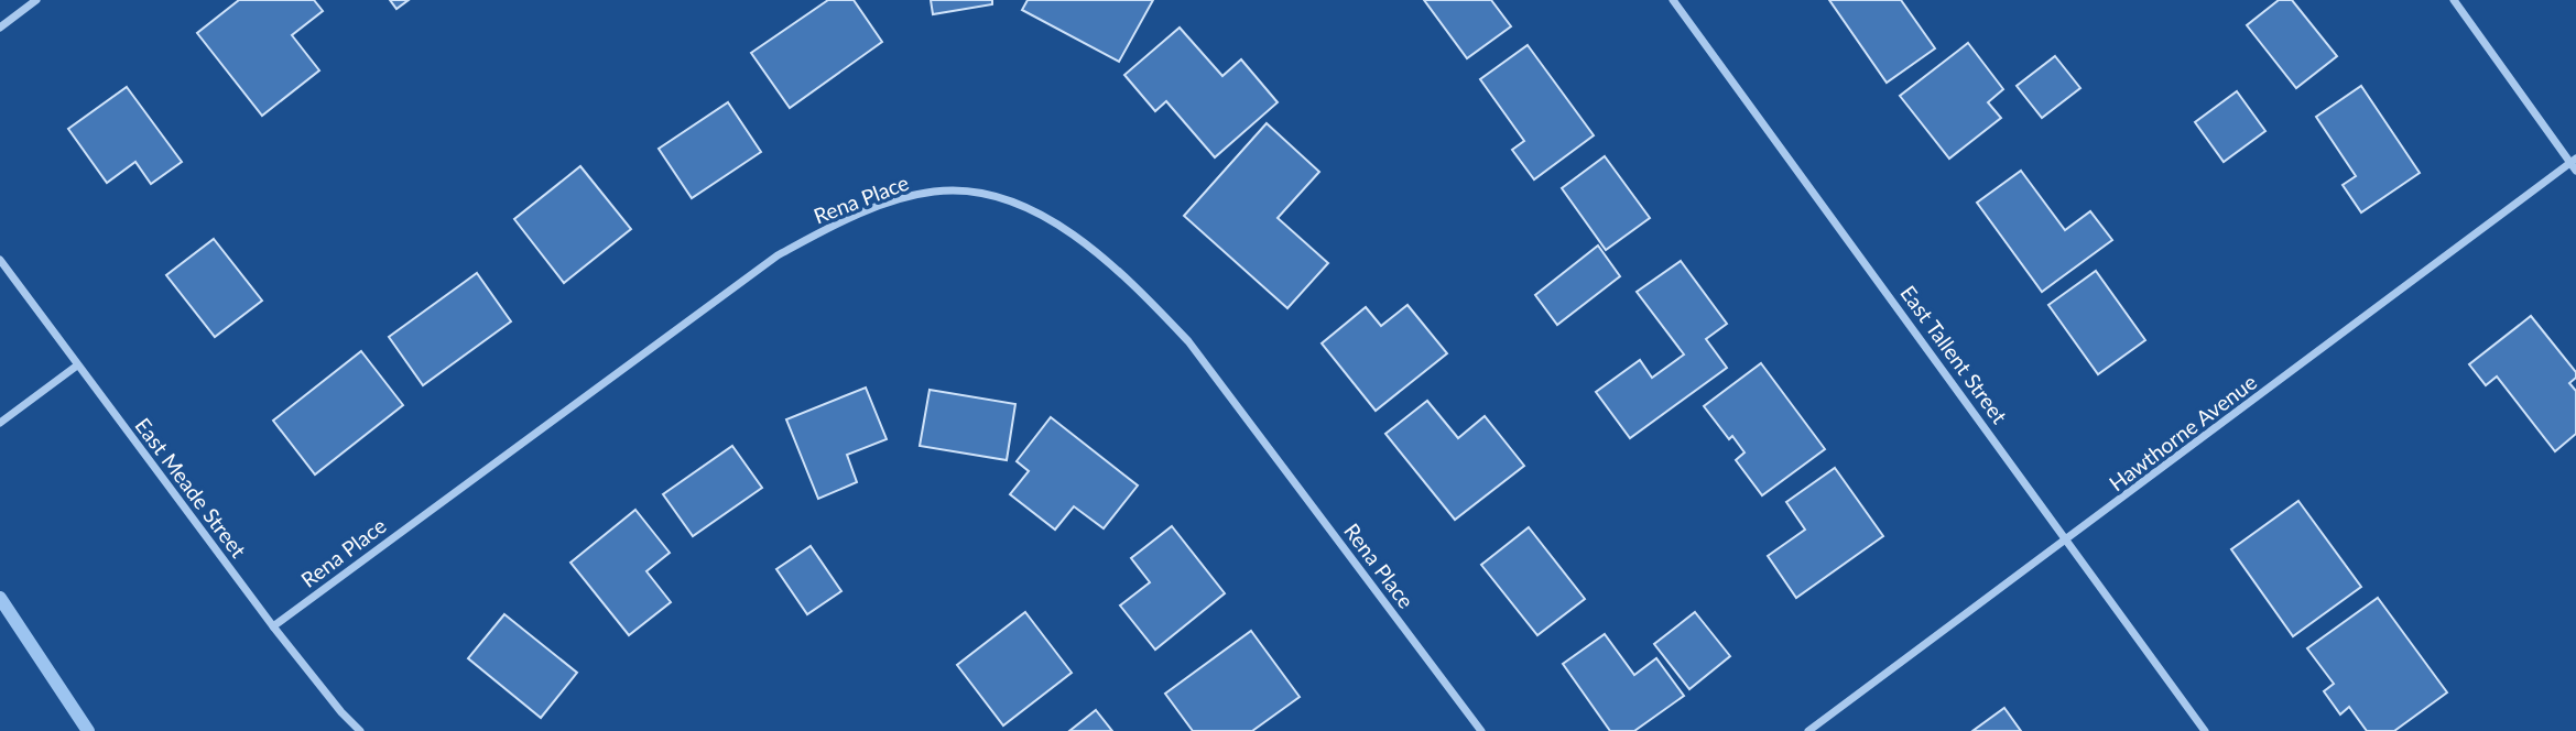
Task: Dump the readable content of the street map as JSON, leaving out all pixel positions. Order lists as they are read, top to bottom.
{
  "streets": {
    "street": [
      "Rena Place",
      "East Tallent Street",
      "Hawthorne Avenue",
      "East Meade Street"
    ]
  },
  "crossings": [
    ["Rena Place", "East Meade Street"],
    ["East Tallent Street", "Hawthorne Avenue"]
  ]
}
